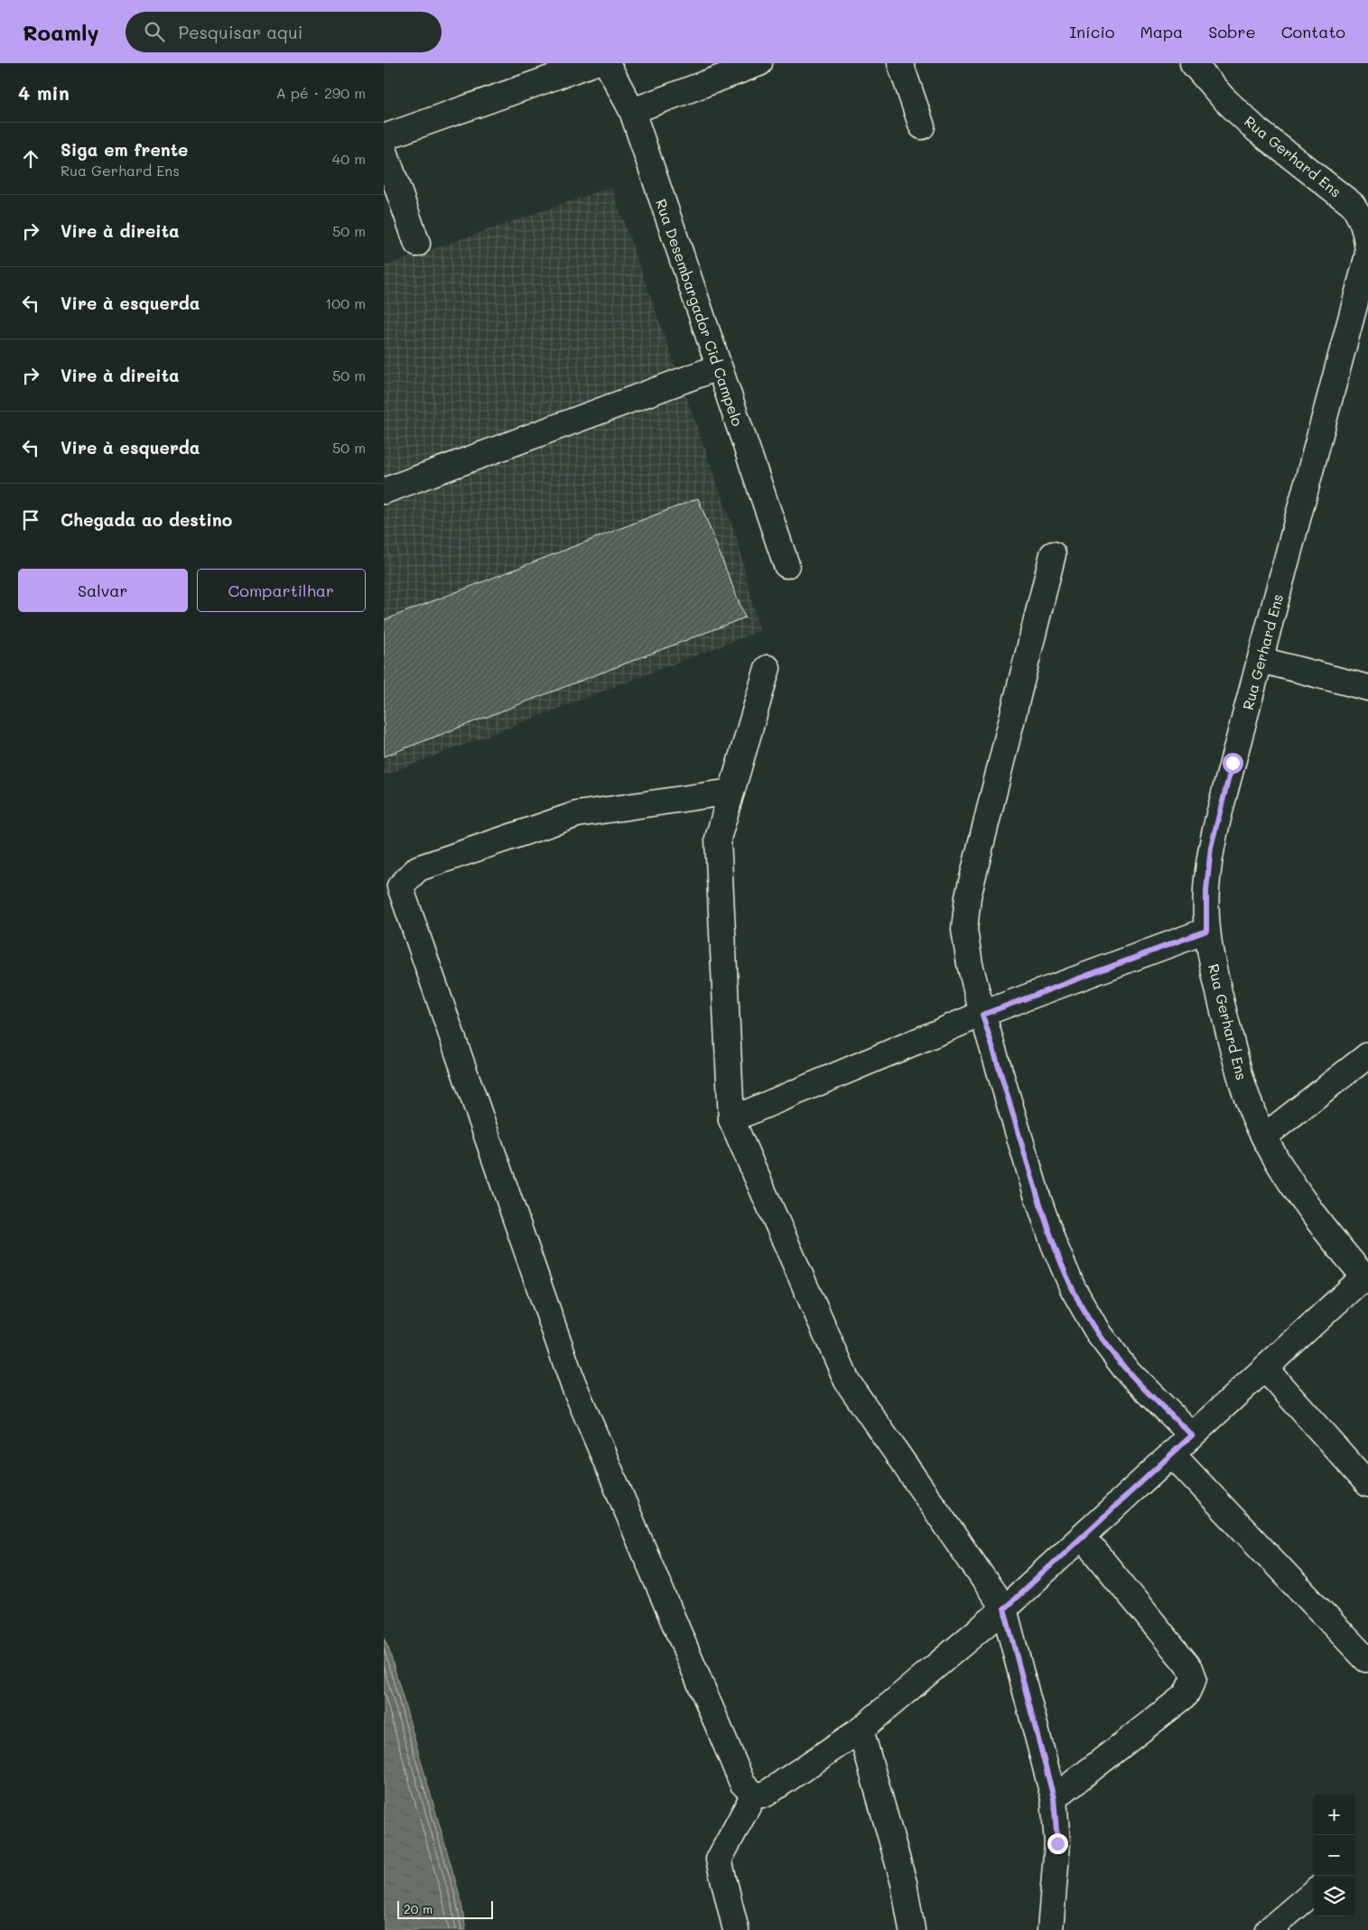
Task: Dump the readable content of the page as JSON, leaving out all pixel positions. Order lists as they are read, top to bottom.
{
  "streets": {
    "street": ["Rua Gerhard Ens", "Rua Desembargador Cid Campelo"]
  },
  "scale_bar": "20 m",
  "page": {
    "header": "Roamly",
    "search": "Pesquisar aqui",
    "nav": [
      "Início",
      "Mapa",
      "Sobre",
      "Contato"
    ],
    "heading": ["4 min", "A pé · 290 m"],
    "list": [
      ["Siga em frente", "Rua Gerhard Ens", "40 m"],
      ["Vire à direita", "50 m"],
      ["Vire à esquerda", "100 m"],
      ["Vire à direita", "50 m"],
      ["Vire à esquerda", "50 m"],
      "Chegada ao destino"
    ],
    "buttons": ["Salvar", "Compartilhar"],
    "map_buttons": ["+", "−"],
    "scale": "20 m"
  }
}
